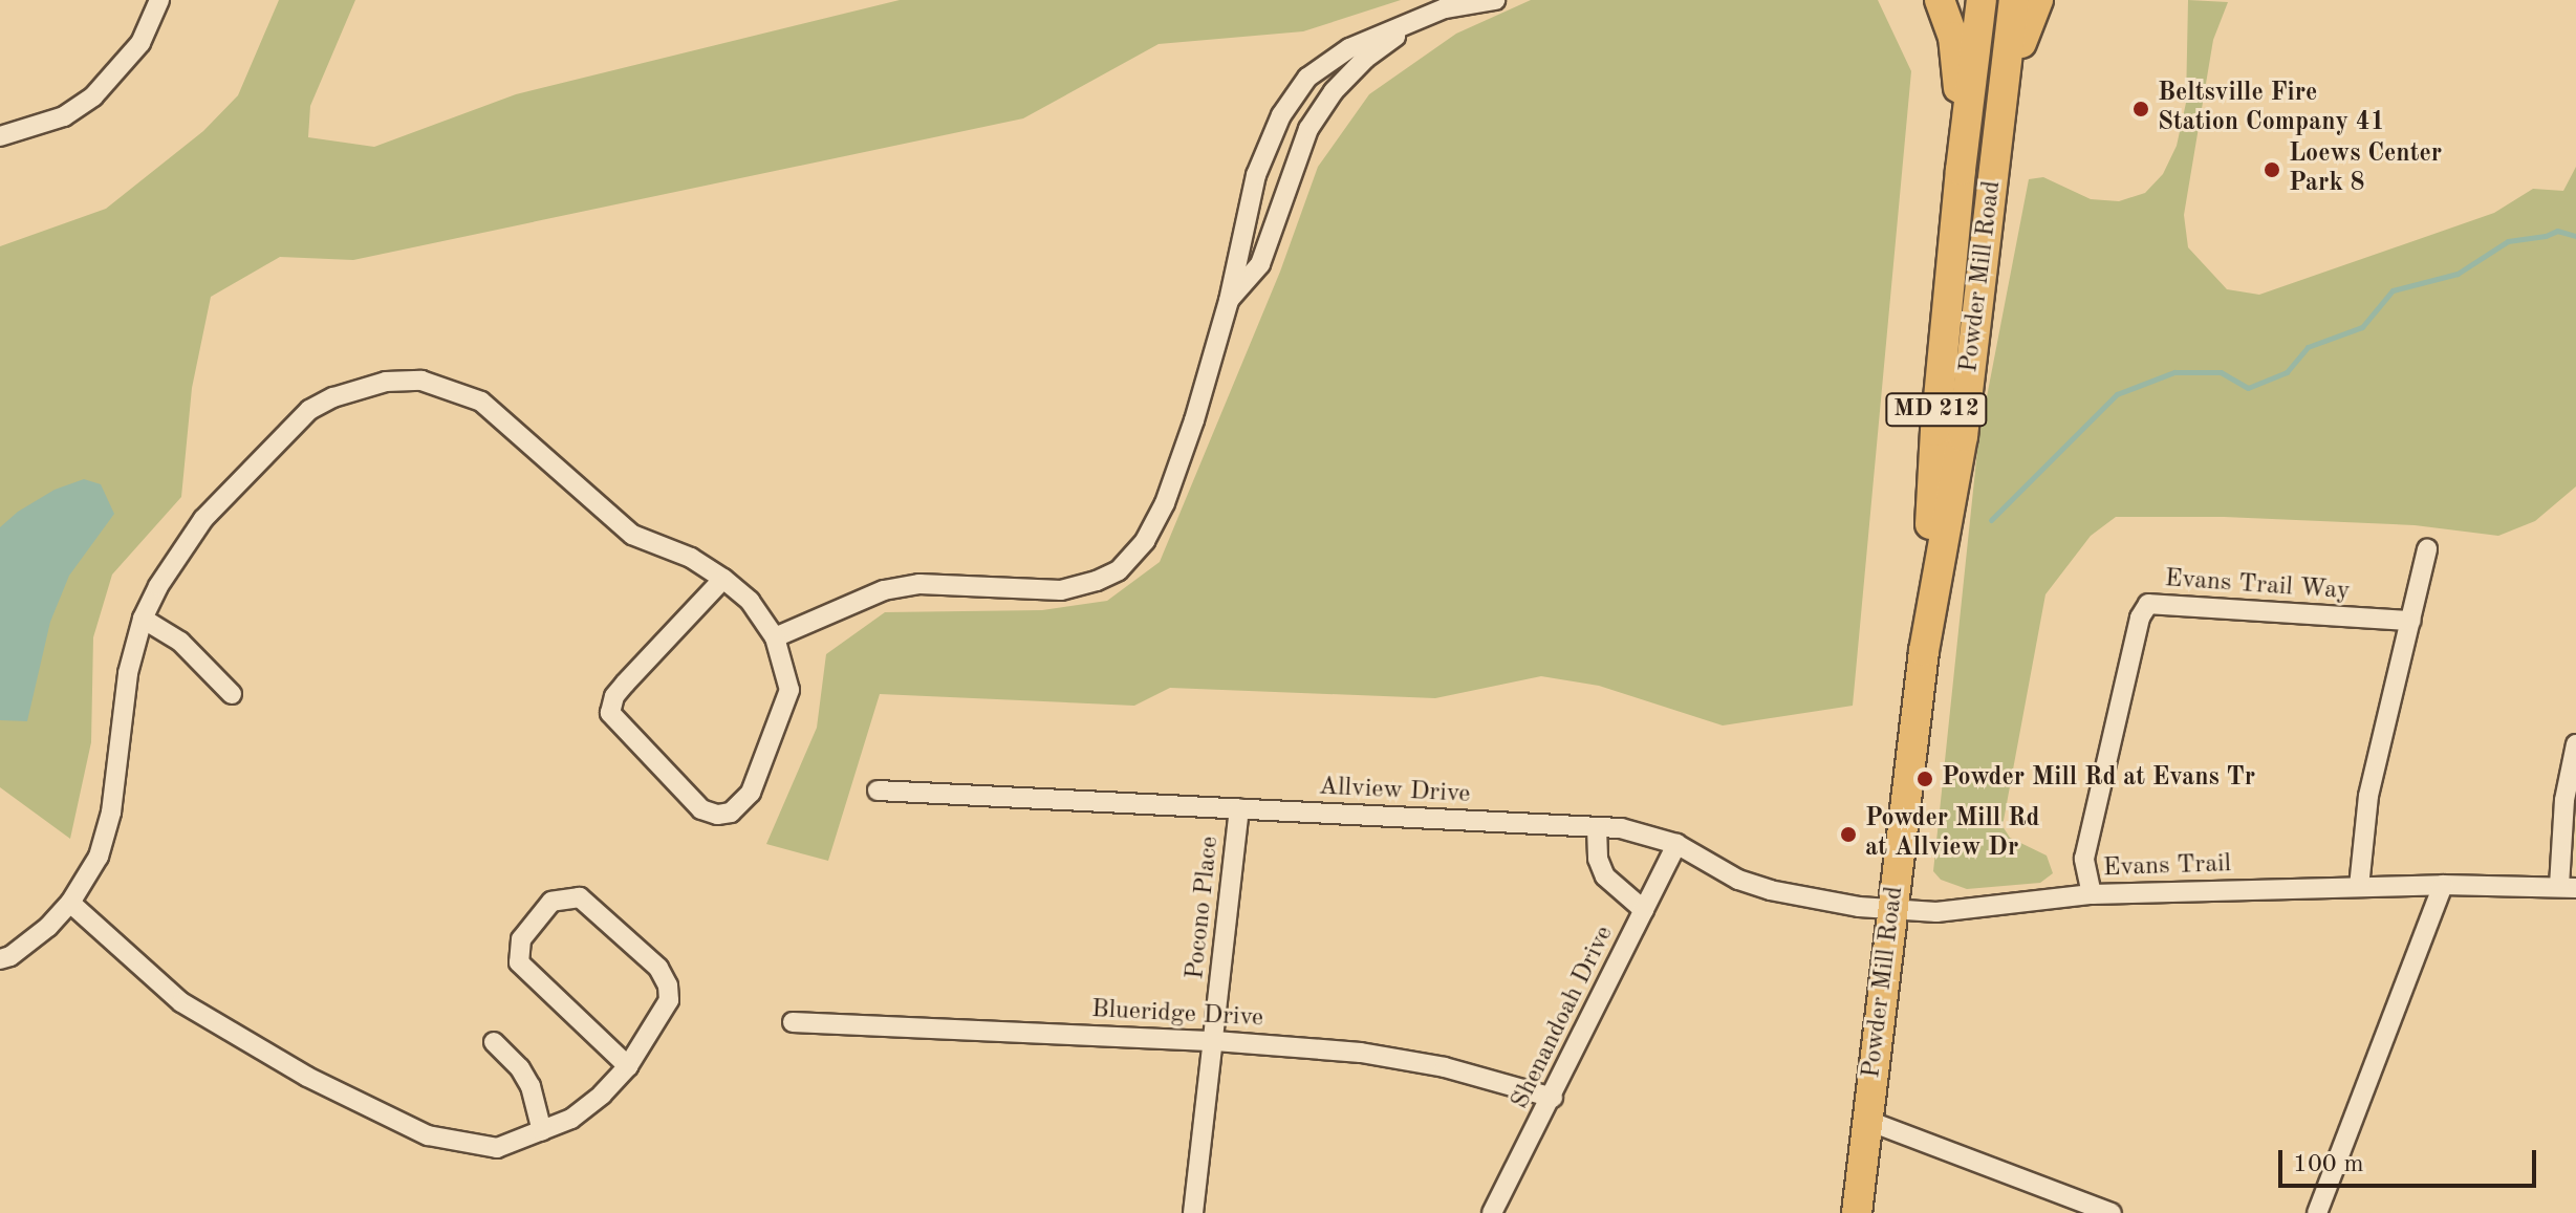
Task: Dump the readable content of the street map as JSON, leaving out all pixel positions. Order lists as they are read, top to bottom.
{
  "streets": {
    "main road": ["Powder Mill Road", "MD 212"],
    "street": [
      "Evans Trail Way",
      "Allview Drive",
      "Evans Trail",
      "Pocono Place",
      "Blueridge Drive",
      "Shenandoah Drive"
    ]
  },
  "crossings": [
    ["Powder Mill Road", "Allview Drive"],
    ["Powder Mill Road", "Evans Trail"],
    ["Evans Trail Way", "Evans Trail"],
    ["Allview Drive", "Evans Trail"],
    ["Allview Drive", "Pocono Place"],
    ["Allview Drive", "Shenandoah Drive"],
    ["Pocono Place", "Blueridge Drive"],
    ["Blueridge Drive", "Shenandoah Drive"]
  ],
  "places": [
    "Beltsville Fire Station Company 41",
    "Loews Center Park 8",
    "Powder Mill Rd at Evans Tr",
    "Powder Mill Rd at Allview Dr"
  ],
  "scale_bar": "100 m"
}
